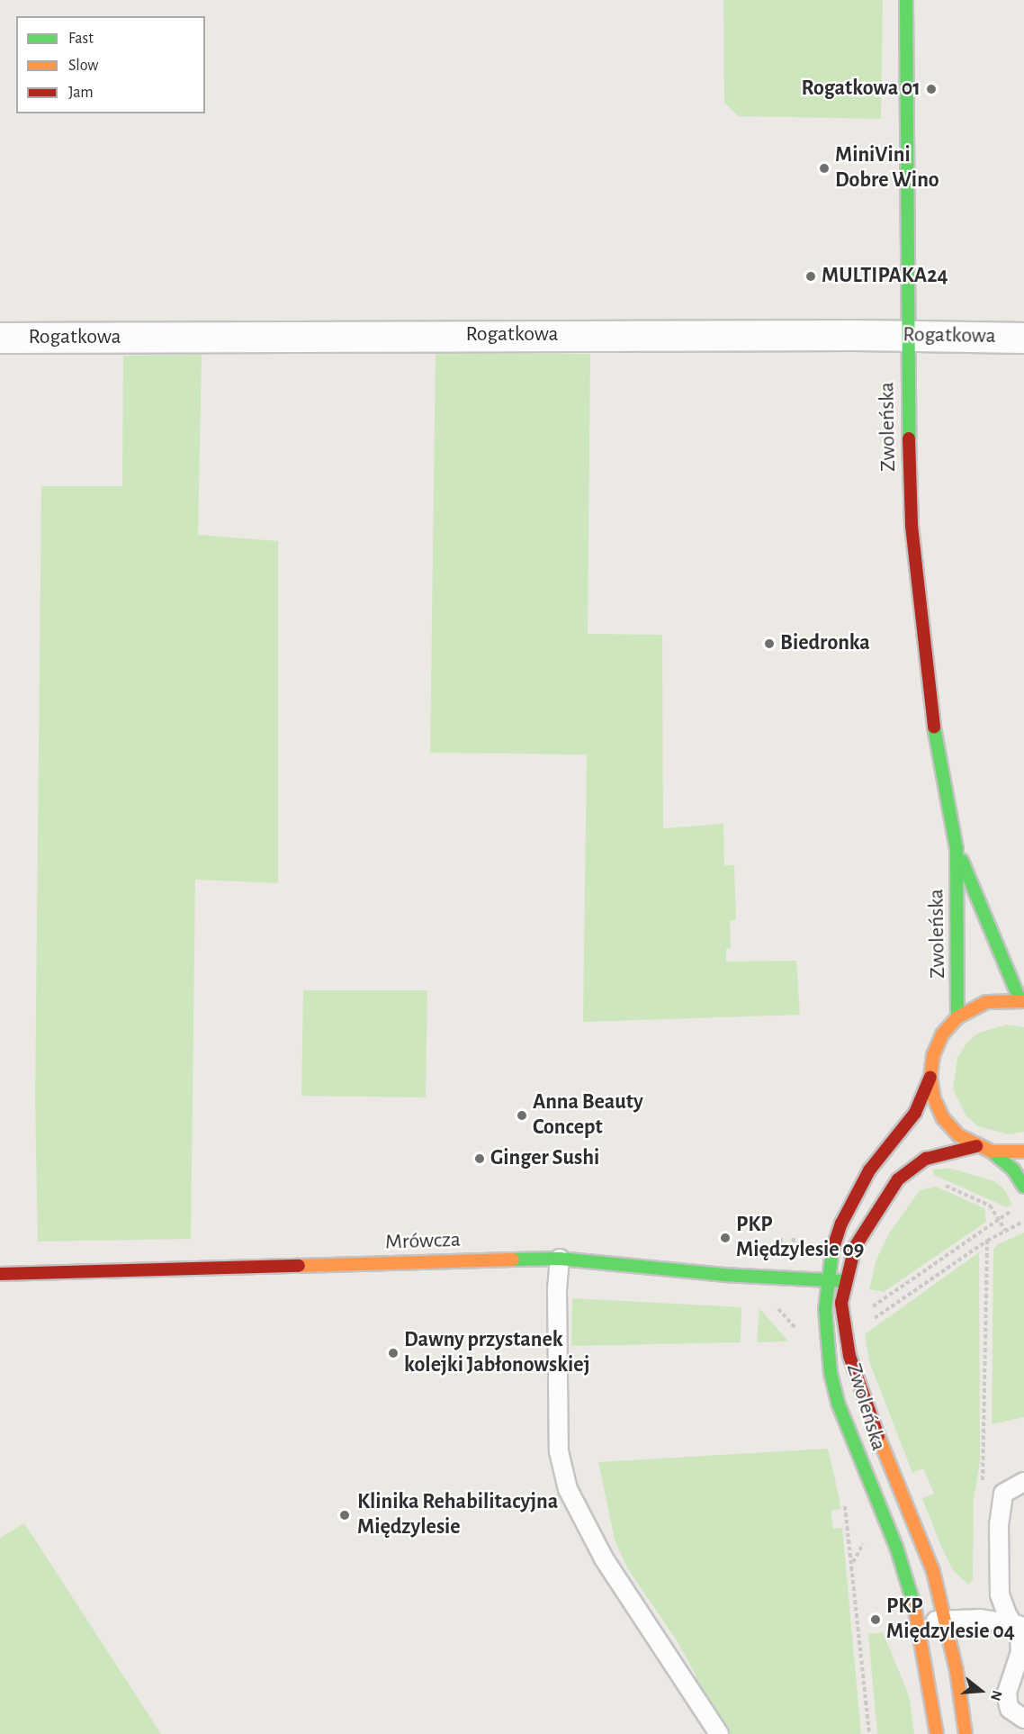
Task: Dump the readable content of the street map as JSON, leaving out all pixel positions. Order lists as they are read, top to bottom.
{
  "streets": {
    "street": ["Rogatkowa", "Zwoleńska", "Mrówcza"]
  },
  "crossings": [
    ["Rogatkowa", "Zwoleńska"],
    ["Zwoleńska", "Mrówcza"]
  ],
  "places": [
    "Rogatkowa 01",
    "MiniVini Dobre Wino",
    "MULTIPAKA24",
    "Biedronka",
    "Anna Beauty Concept",
    "Ginger Sushi",
    "PKP Międzylesie 09",
    "Dawny przystanek kolejki Jabłonowskiej",
    "Klinika Rehabilitacyjna Międzylesie",
    "PKP Międzylesie 04"
  ],
  "legend": ["Fast", "Slow", "Jam"],
  "north": "right"
}
